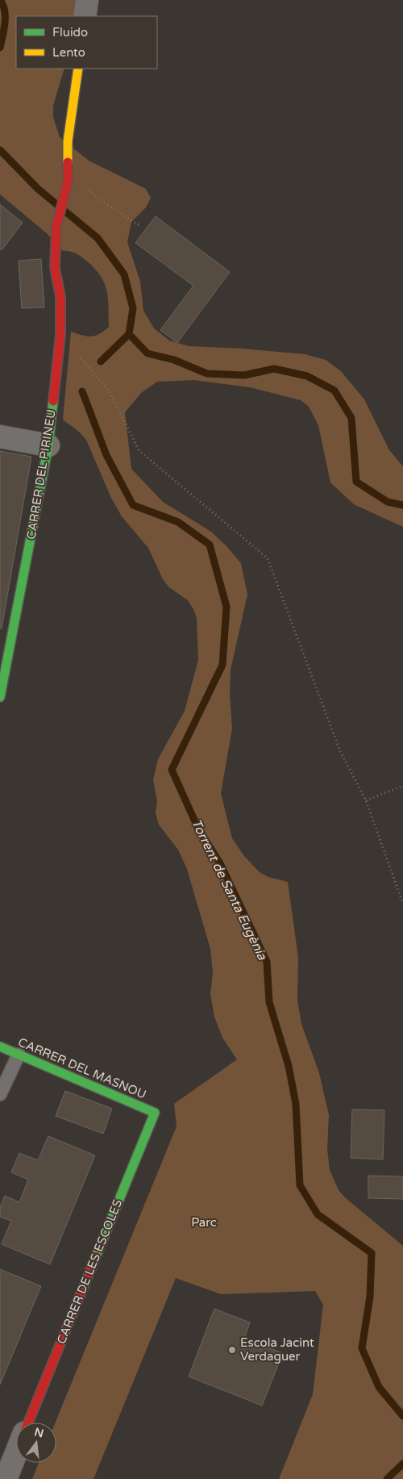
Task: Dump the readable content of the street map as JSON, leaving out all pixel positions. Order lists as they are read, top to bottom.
{
  "streets": {
    "street": ["CARRER DEL PIRINEU", "CARRER DEL MASNOU", "CARRER DE LES ESCOLES"]
  },
  "crossings": [
    ["CARRER DEL MASNOU", "CARRER DE LES ESCOLES"]
  ],
  "water": ["Torrent de Santa Eugènia"],
  "parks": ["Parc"],
  "places": ["Escola Jacint Verdaguer"],
  "legend": ["Fluido", "Lento"],
  "north": "top"
}
